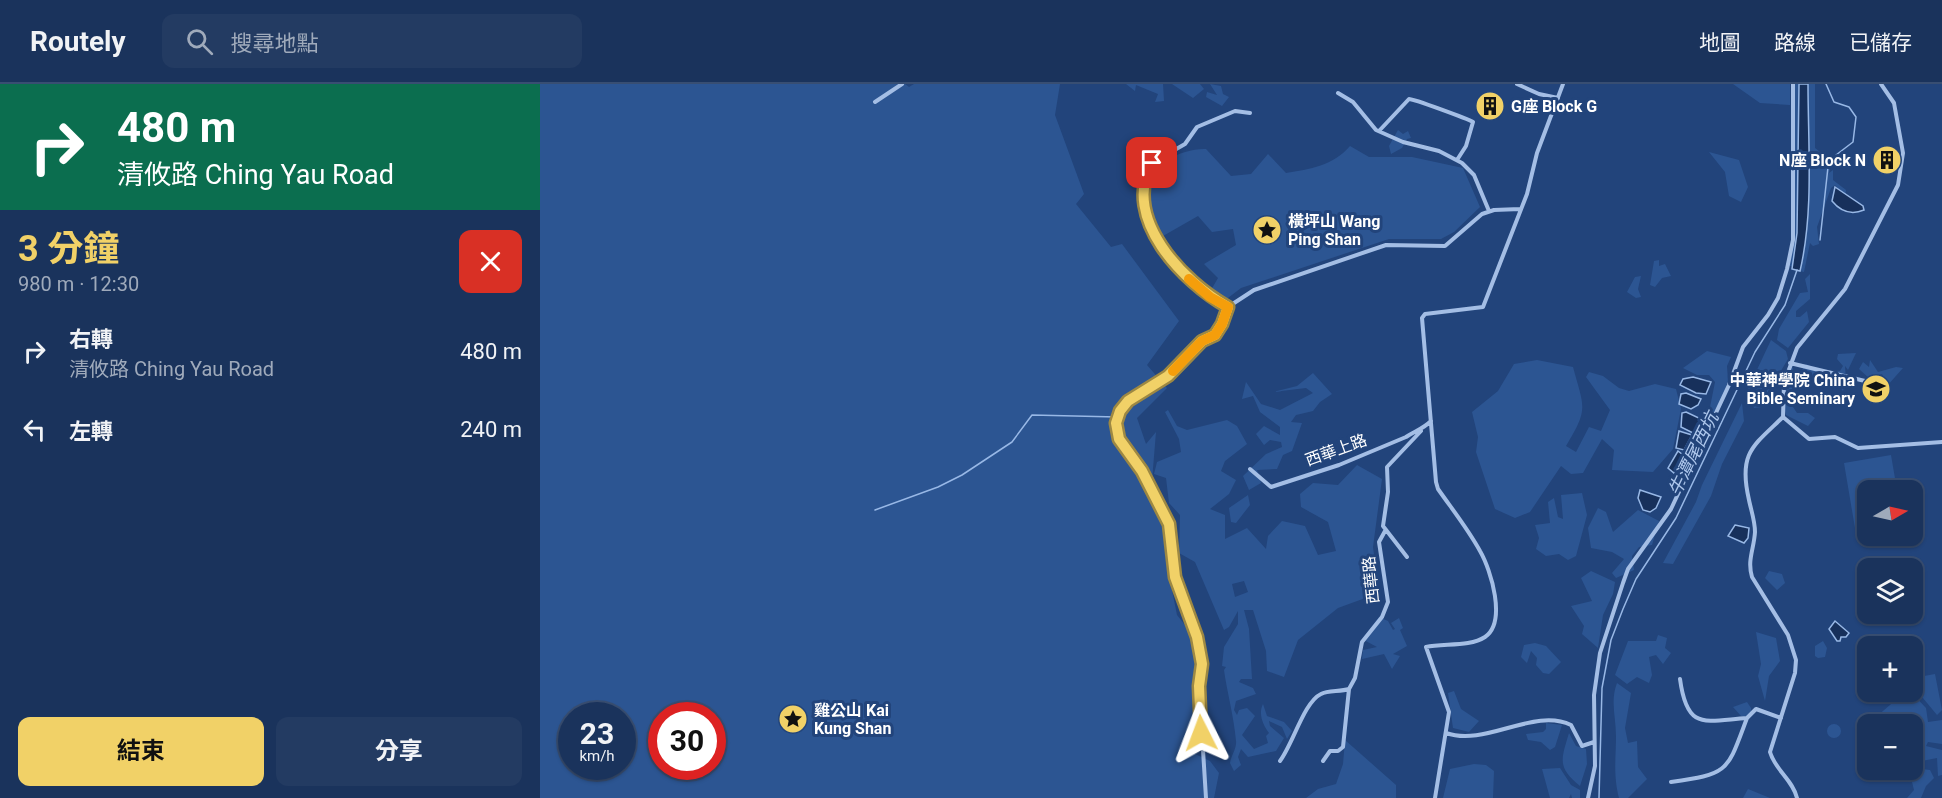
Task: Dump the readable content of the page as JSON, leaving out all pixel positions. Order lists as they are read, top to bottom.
{
  "streets": {
    "street": ["西華上路", "西華路"]
  },
  "crossings": [
    ["西華上路", "西華路"]
  ],
  "water": ["牛潭尾西坑"],
  "places": {
    "building": ["G座 Block G", "N座 Block N"],
    "place": ["橫坪山 Wang Ping Shan", "雞公山 Kai Kung Shan"],
    "school or university": ["中華神學院 China Bible Seminary"]
  },
  "north": "right",
  "page": {
    "header": "Routely",
    "search": "搜尋地點",
    "nav": ["地圖", "路線", "已儲存"],
    "turn": ["480 m", "清攸路 Ching Yau Road"],
    "heading": ["3 分鐘", "980 m · 12:30"],
    "list": [
      {
        "name": "右轉",
        "note": "清攸路 Ching Yau Road",
        "value": "480 m"
      },
      {
        "name": "左轉",
        "value": "240 m"
      }
    ],
    "map_buttons": ["+", "−"],
    "speed": "23 km/h",
    "limit": "30",
    "buttons": ["結束", "分享"]
  }
}
